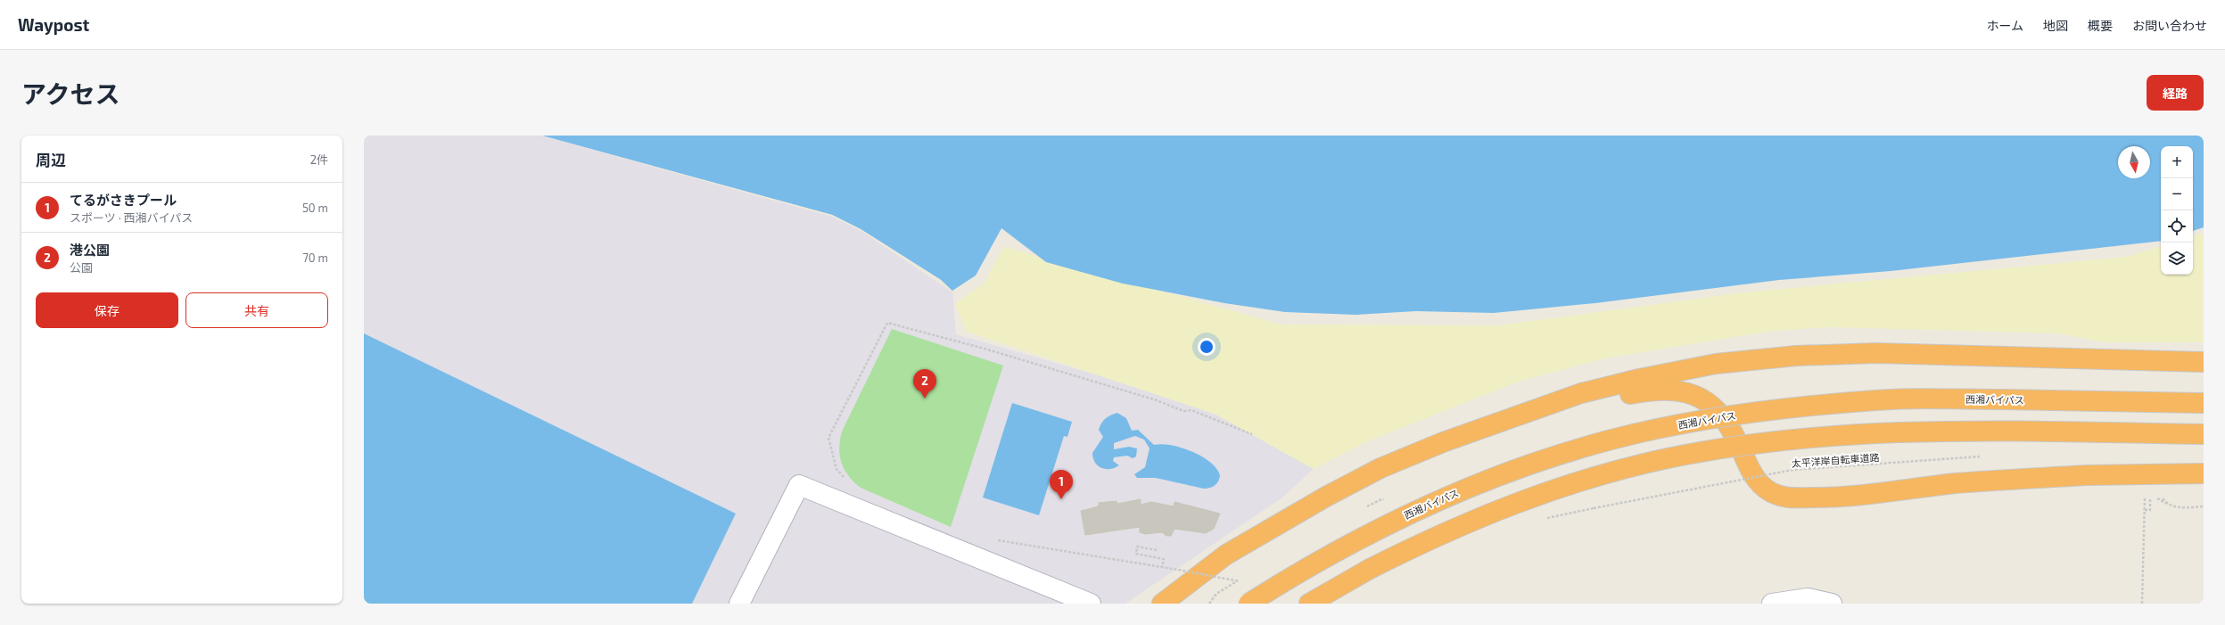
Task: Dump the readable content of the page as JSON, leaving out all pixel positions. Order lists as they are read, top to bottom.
{
  "streets": {
    "highway": ["西湘バイパス"],
    "path": ["太平洋岸自転車道路"]
  },
  "north": "bottom",
  "page": {
    "header": "Waypost",
    "nav": [
      "ホーム",
      "地図",
      "概要",
      "お問い合わせ"
    ],
    "title": "アクセス",
    "buttons": [
      "経路",
      ["保存", "共有"]
    ],
    "heading": ["周辺", "2件"],
    "map_buttons": ["+", "−"],
    "list": [
      {
        "mark": "1",
        "name": "てるがさきプール",
        "note": "スポーツ · 西湘バイパス",
        "value": "50 m"
      },
      {
        "mark": "2",
        "name": "港公園",
        "note": "公園",
        "value": "70 m"
      }
    ],
    "pins": ["2", "1"]
  }
}
